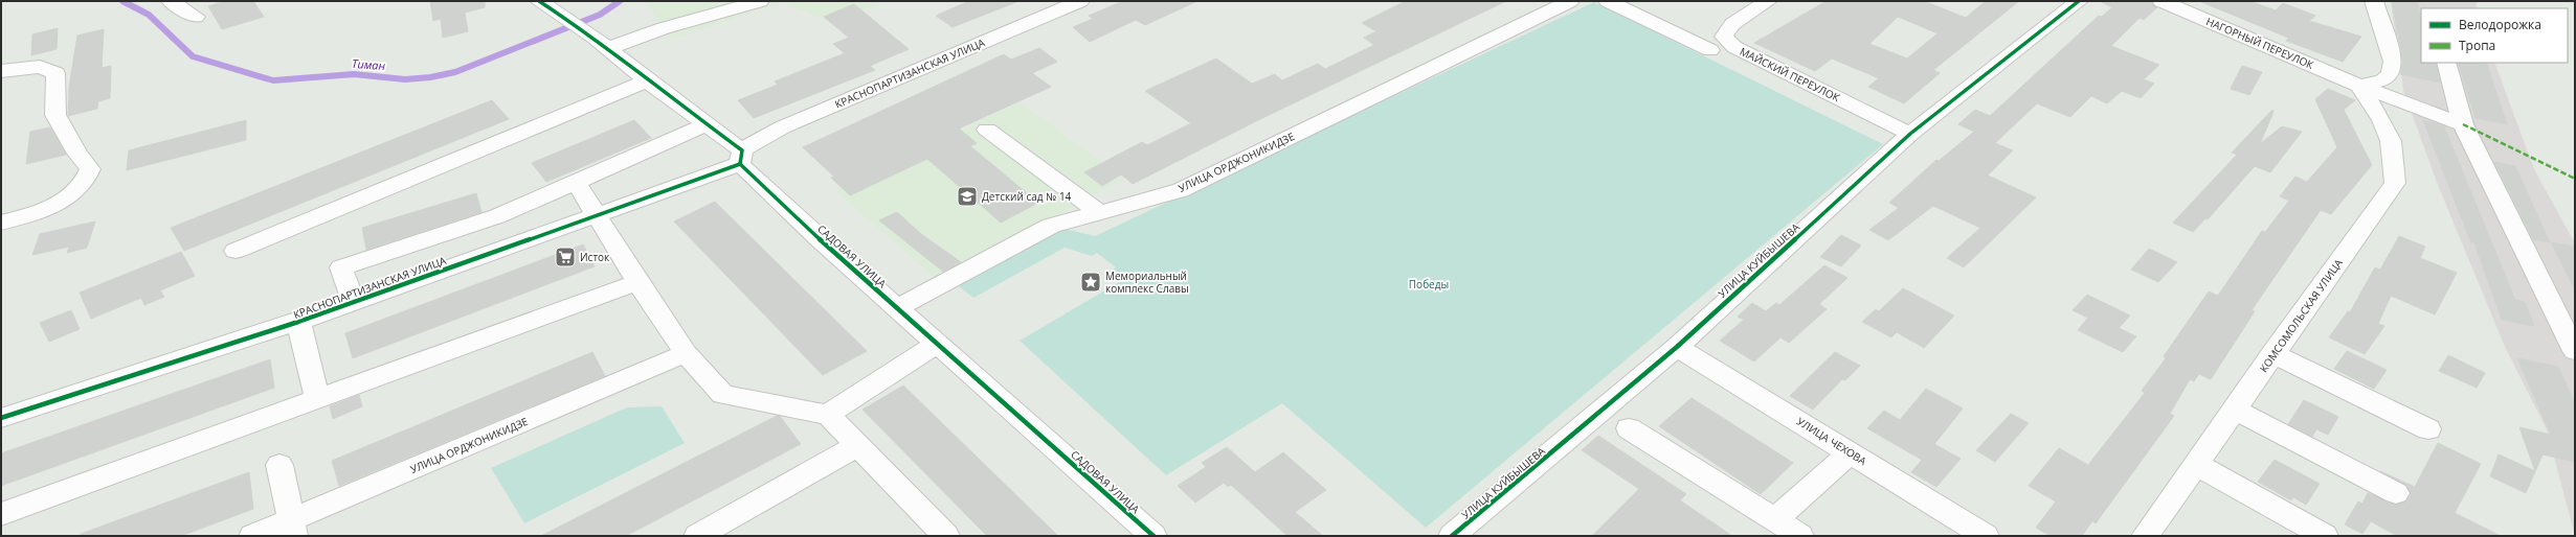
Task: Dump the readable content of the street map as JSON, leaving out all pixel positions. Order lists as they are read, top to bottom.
{
  "streets": {
    "street": [
      "НАГОРНЫЙ ПЕРЕУЛОК",
      "КРАСНОПАРТИЗАНСКАЯ УЛИЦА",
      "МАЙСКИЙ ПЕРЕУЛОК",
      "УЛИЦА ОРДЖОНИКИДЗЕ",
      "САДОВАЯ УЛИЦА",
      "УЛИЦА КУЙБЫШЕВА",
      "КОМСОМОЛЬСКАЯ УЛИЦА",
      "УЛИЦА ЧЕХОВА"
    ]
  },
  "crossings": [
    ["НАГОРНЫЙ ПЕРЕУЛОК", "КОМСОМОЛЬСКАЯ УЛИЦА"],
    ["КРАСНОПАРТИЗАНСКАЯ УЛИЦА", "САДОВАЯ УЛИЦА"],
    ["МАЙСКИЙ ПЕРЕУЛОК", "УЛИЦА КУЙБЫШЕВА"],
    ["УЛИЦА ОРДЖОНИКИДЗЕ", "САДОВАЯ УЛИЦА"],
    ["УЛИЦА КУЙБЫШЕВА", "УЛИЦА ЧЕХОВА"]
  ],
  "water": ["Тиман"],
  "parks": ["Победы"],
  "places": {
    "school or university": ["Детский сад № 14"],
    "supermarket": ["Исток"],
    "place": ["Мемориальный комплекс Славы"]
  },
  "legend": ["Велодорожка", "Тропа"]
}
